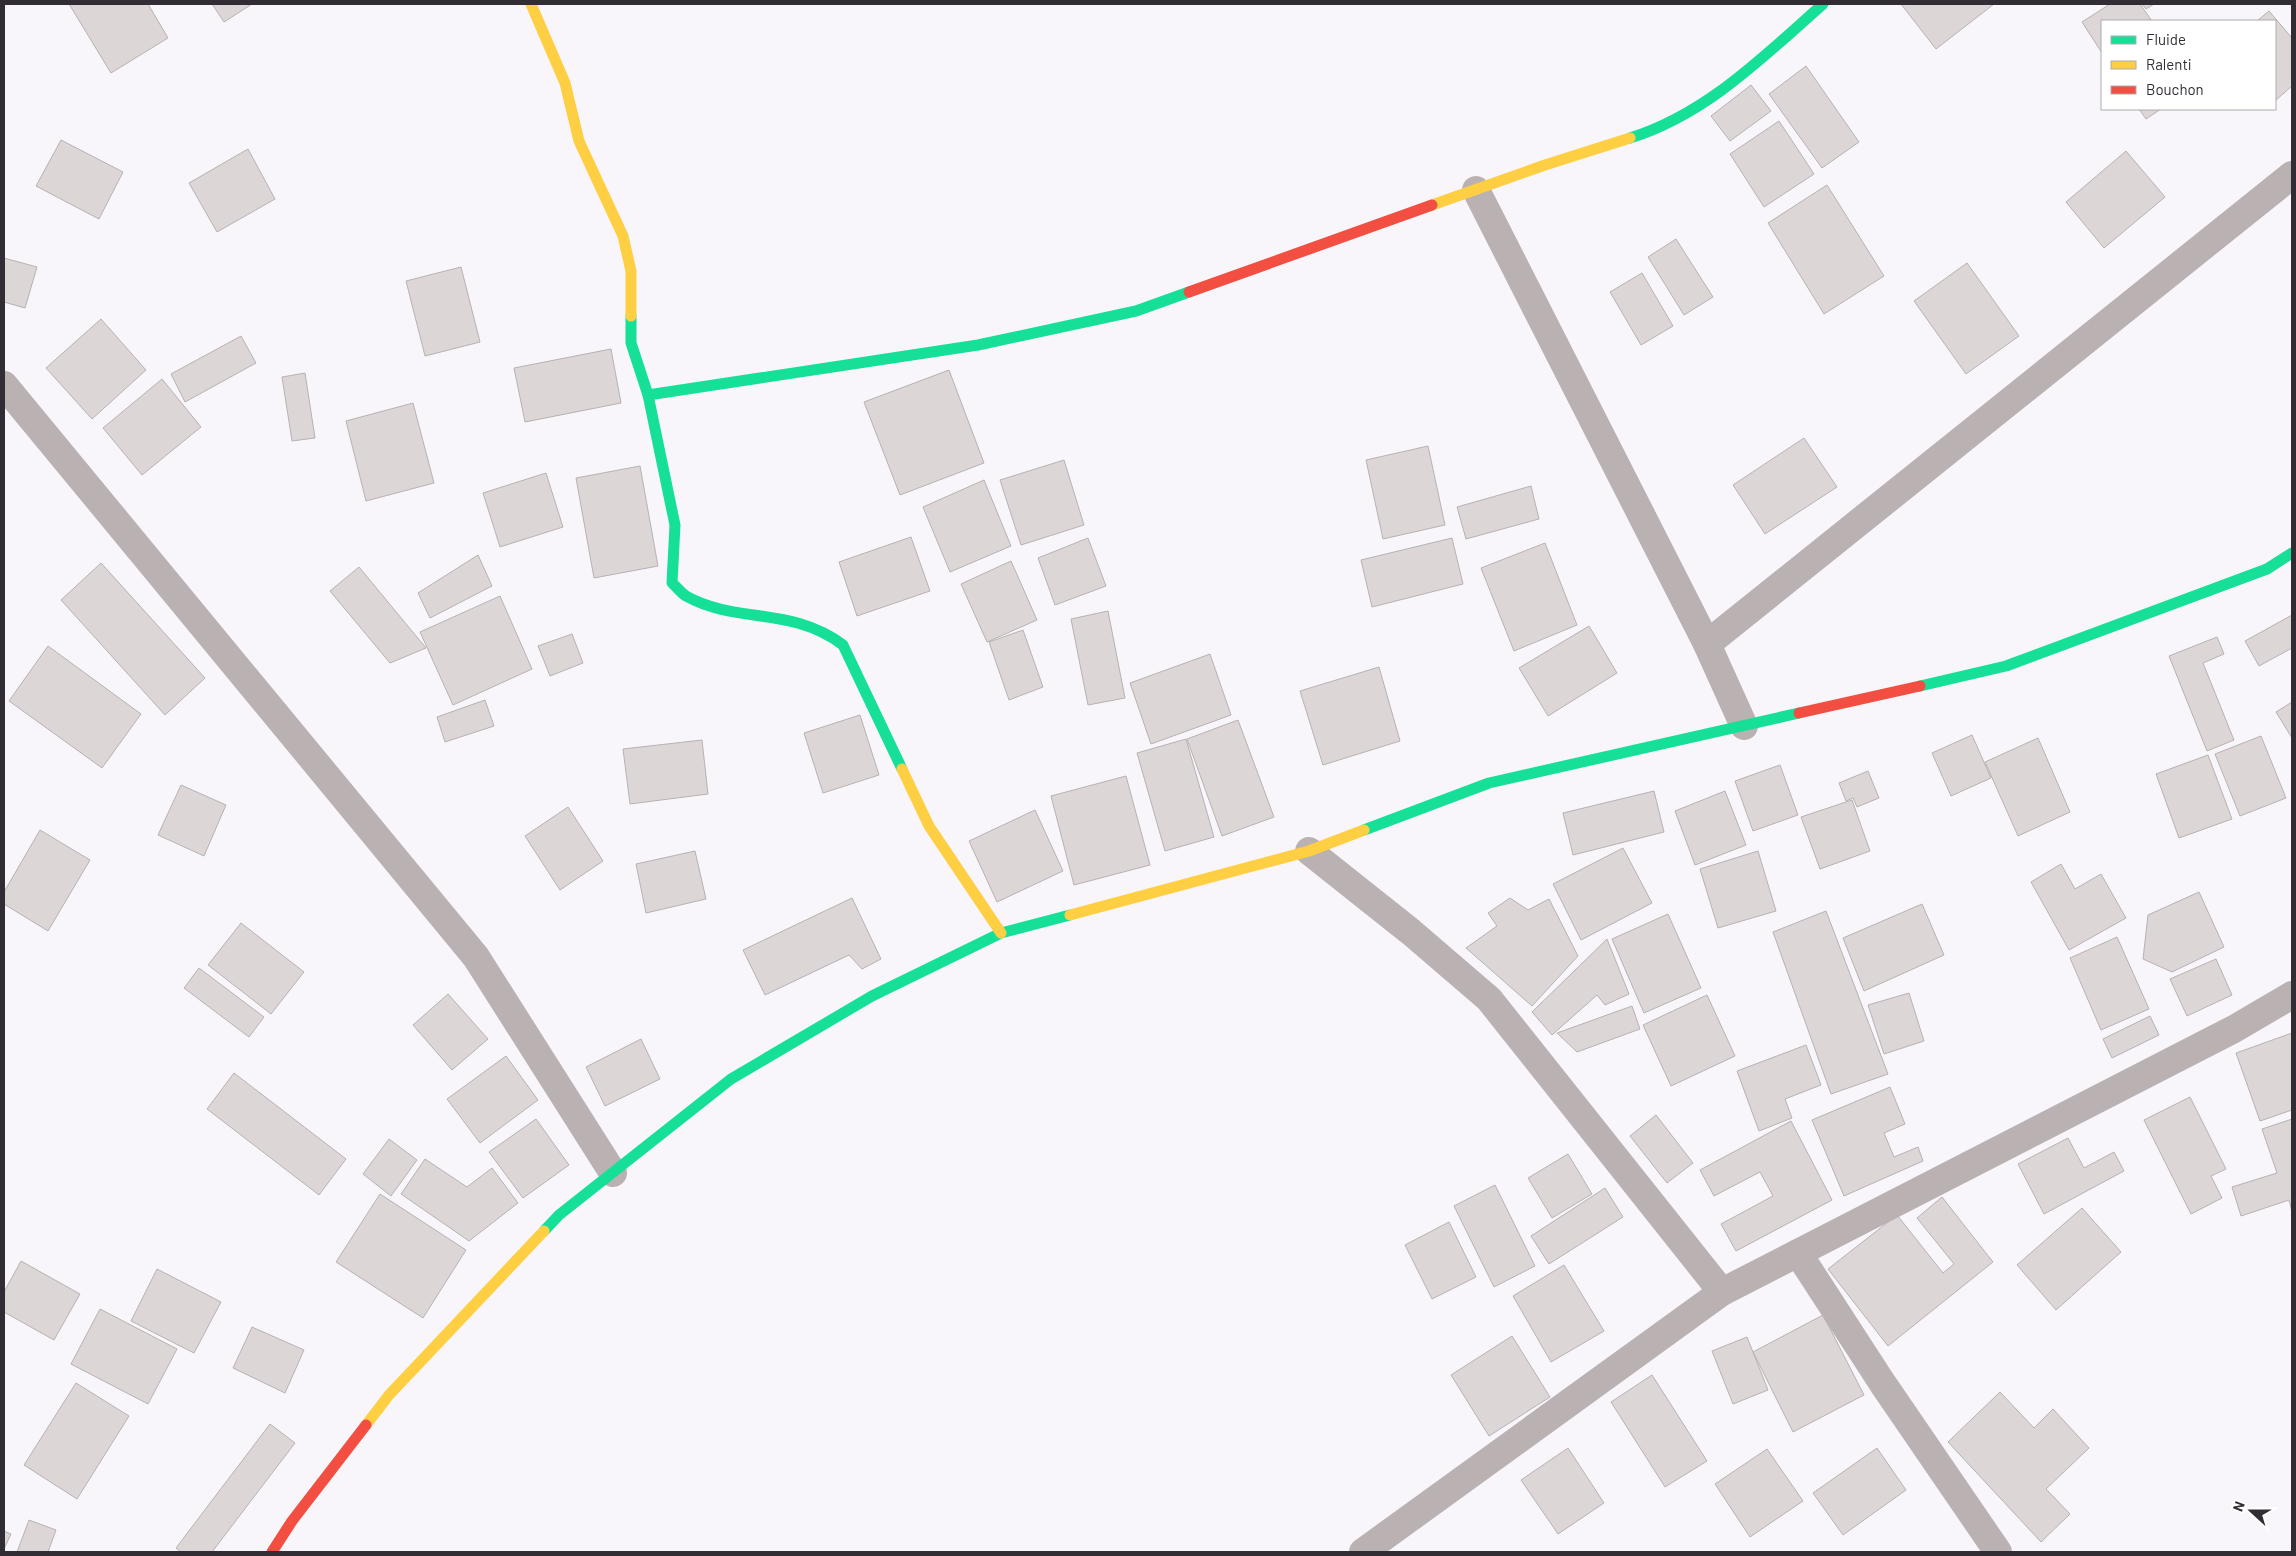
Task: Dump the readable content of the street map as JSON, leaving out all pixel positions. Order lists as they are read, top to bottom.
{
  "legend": ["Fluide", "Ralenti", "Bouchon"],
  "north": "left"
}
